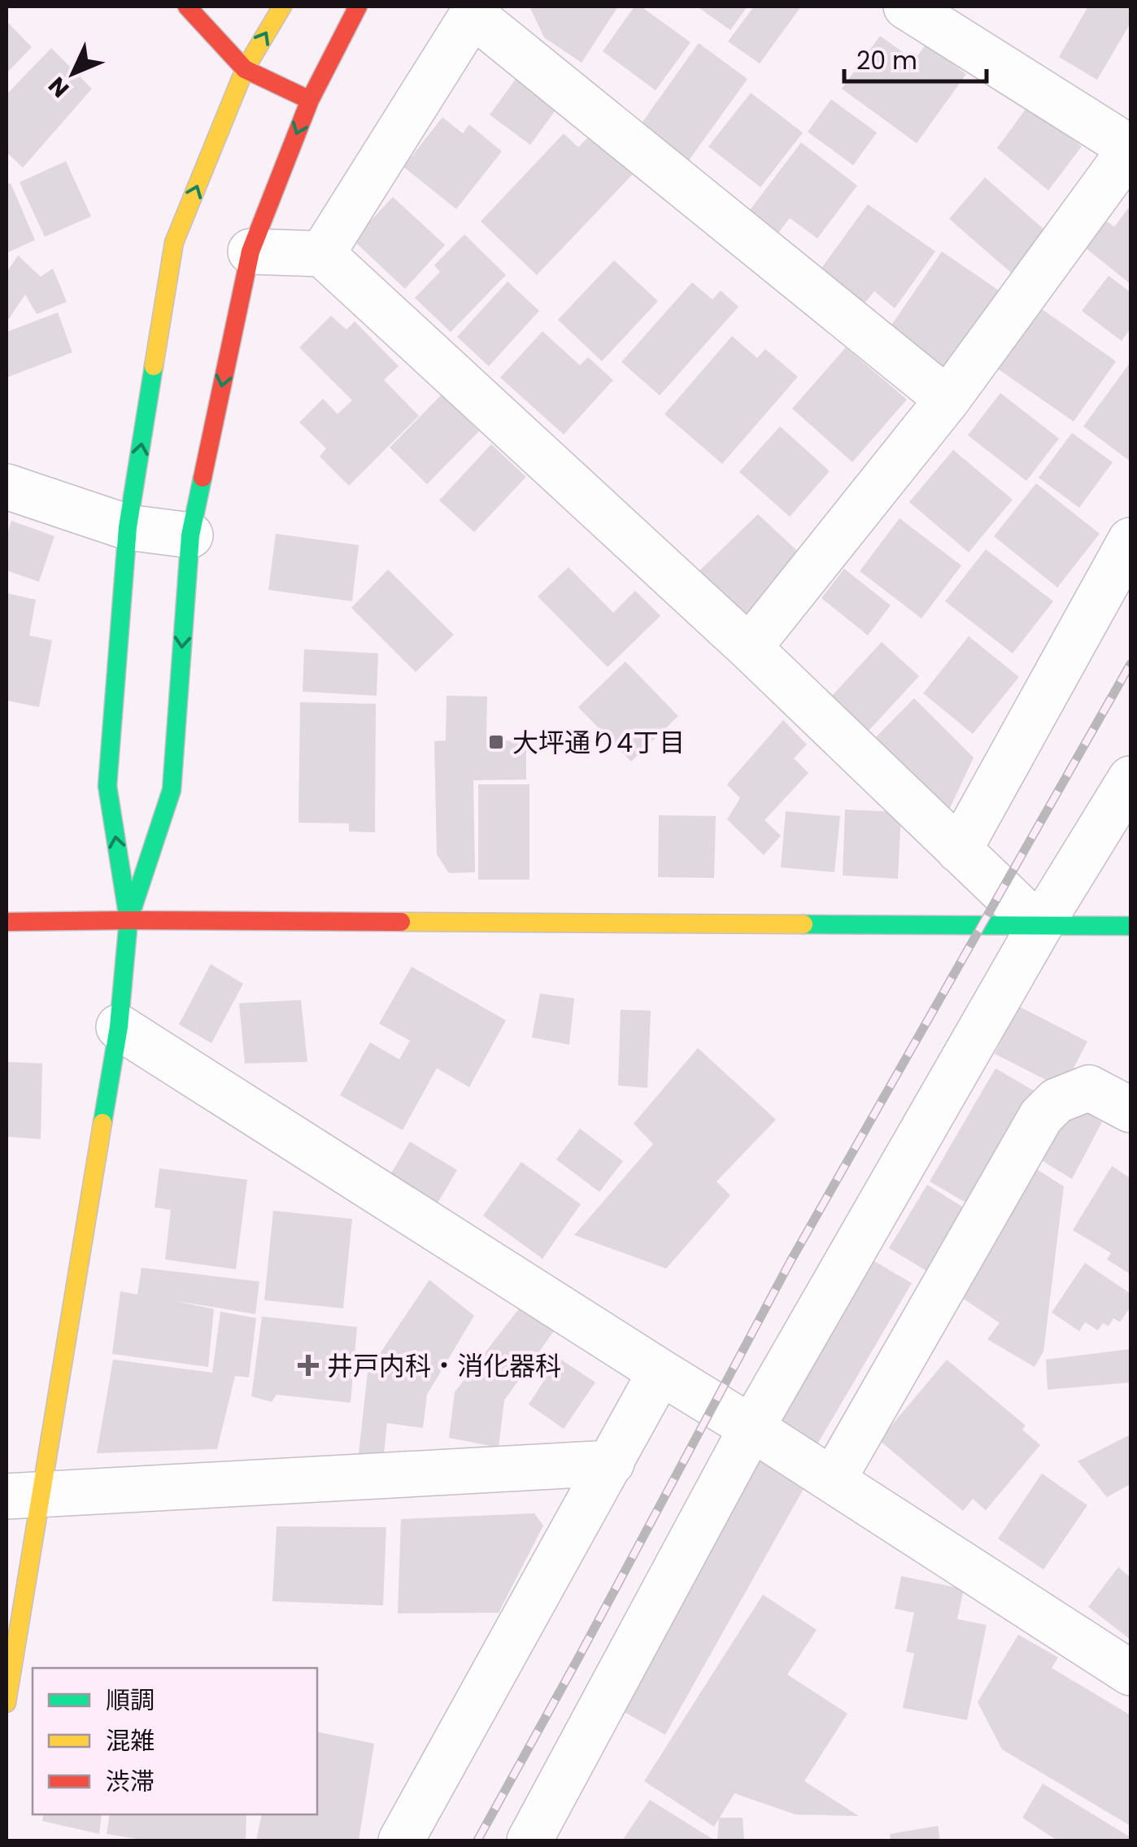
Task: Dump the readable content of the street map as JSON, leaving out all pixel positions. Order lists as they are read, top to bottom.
{
  "places": {
    "transit": ["大坪通り4丁目"],
    "health": ["井戸内科・消化器科"]
  },
  "legend": ["順調", "混雑", "渋滞"],
  "scale_bar": "20 m",
  "north": "bottom left"
}
